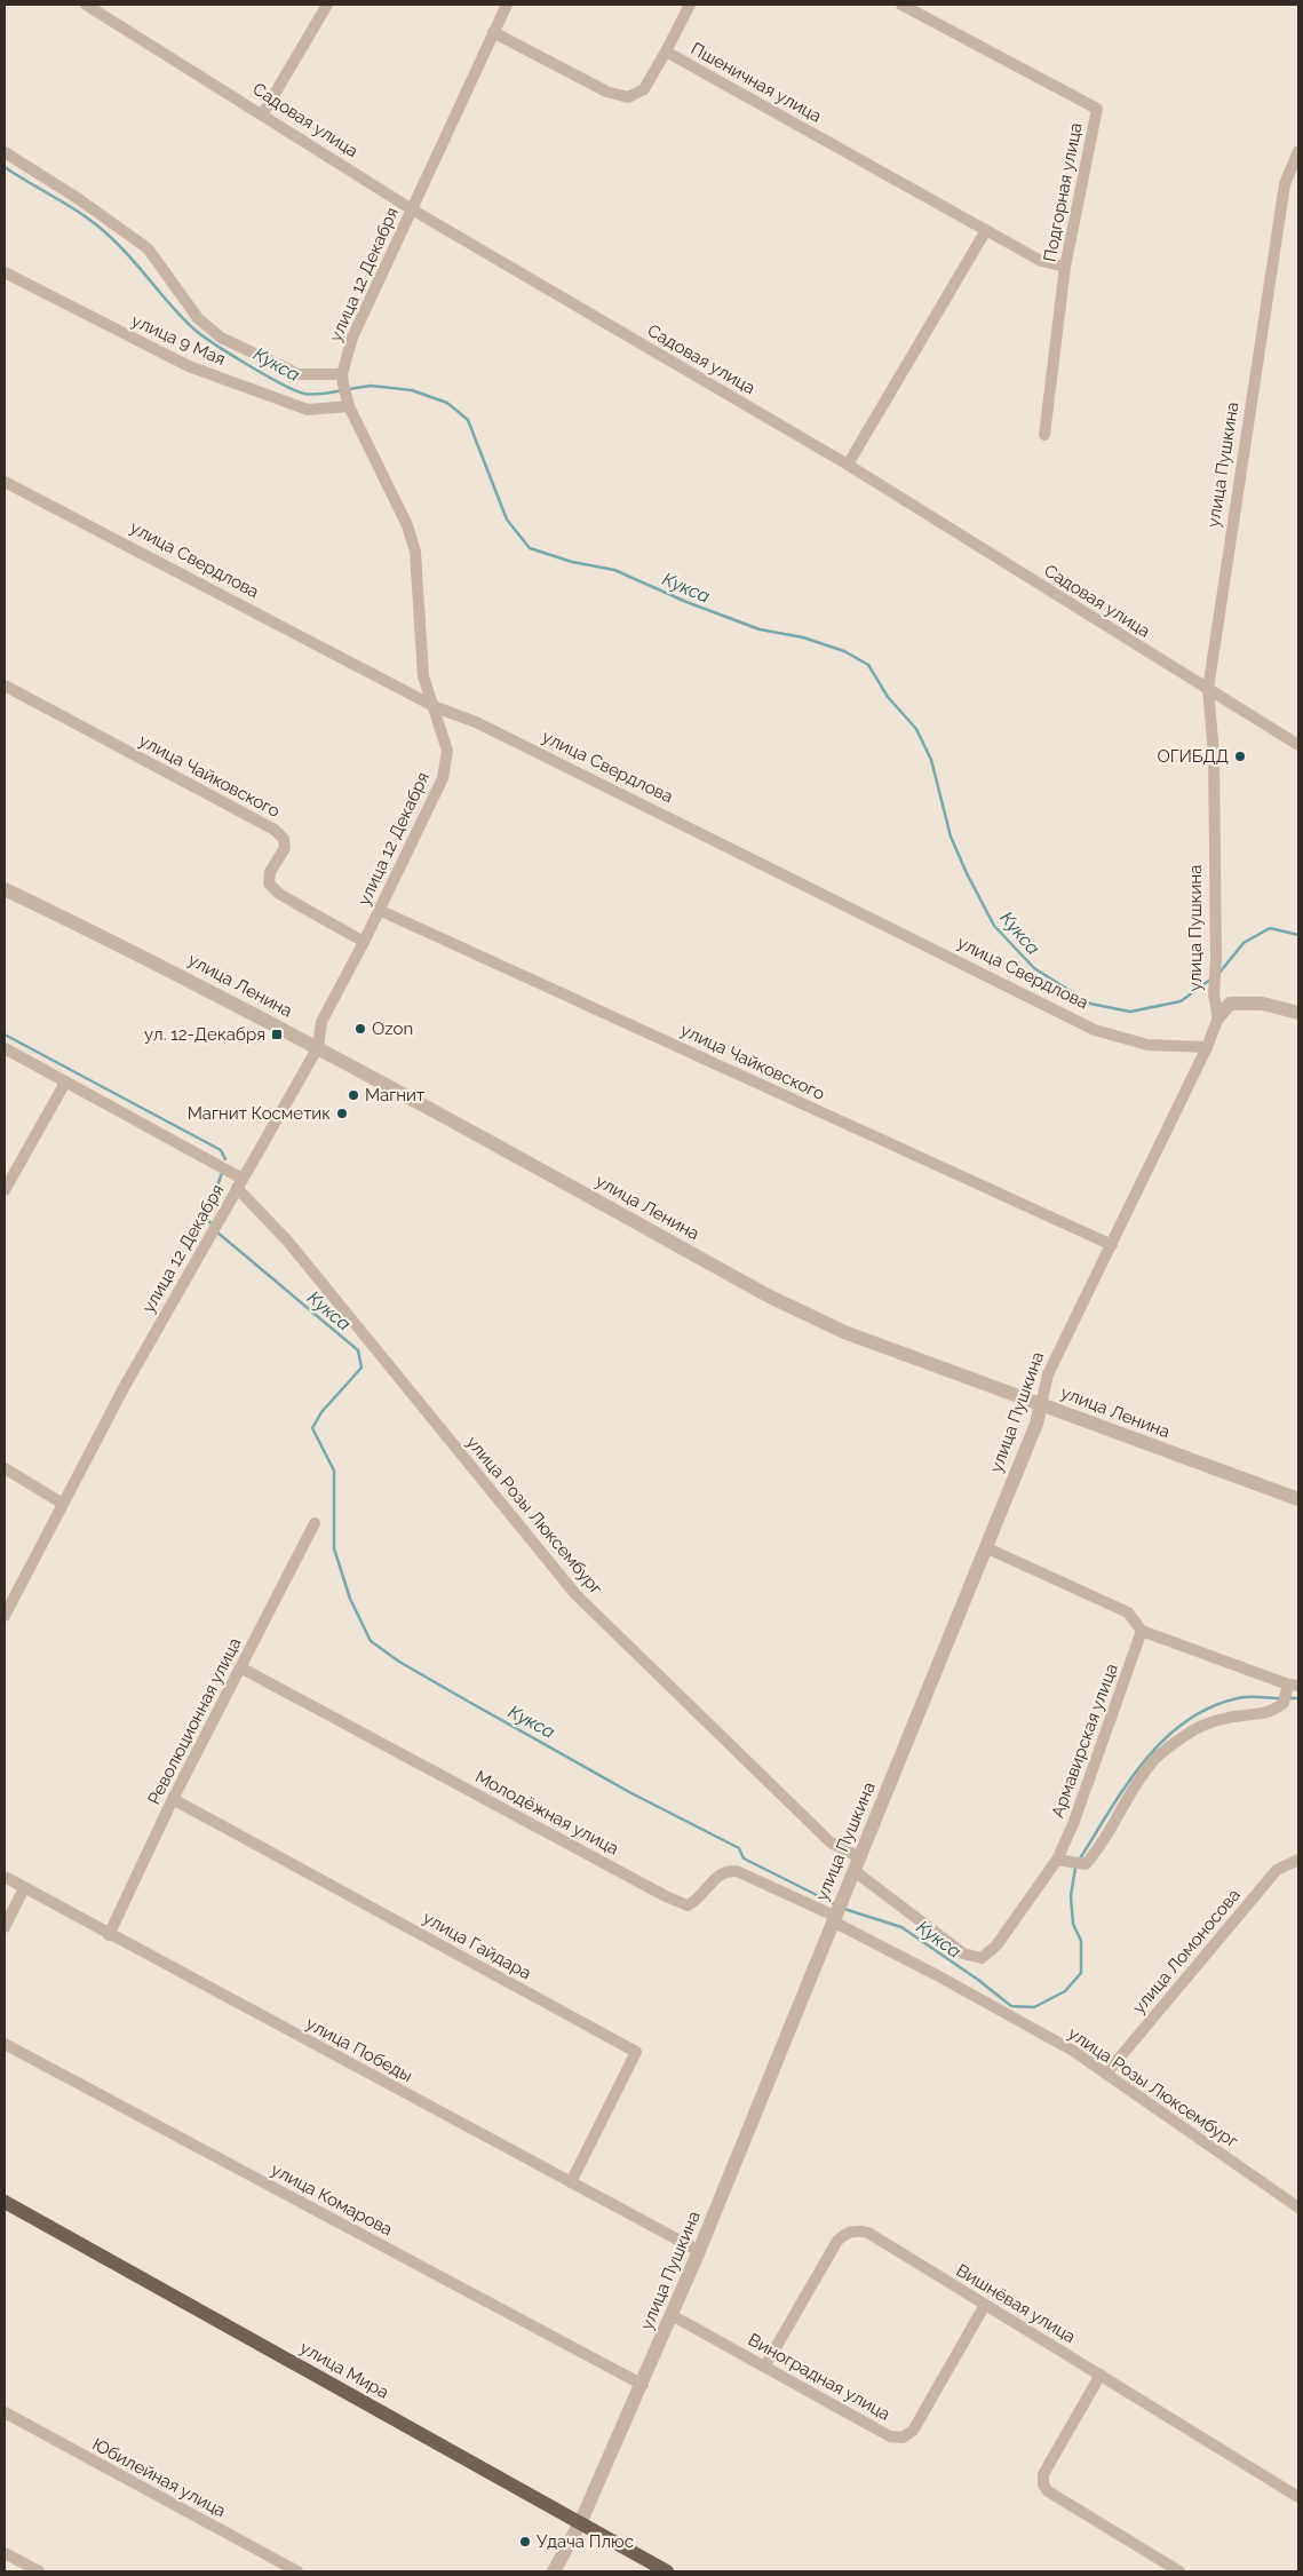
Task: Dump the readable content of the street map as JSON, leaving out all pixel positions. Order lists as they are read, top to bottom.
{
  "streets": {
    "main road": ["улица Мира"],
    "street": [
      "Пшеничная улица",
      "Садовая улица",
      "Подгорная улица",
      "улица 12 Декабря",
      "улица 9 Мая",
      "улица Пушкина",
      "улица Свердлова",
      "улица Чайковского",
      "улица Ленина",
      "улица Розы Люксембург",
      "Революционная улица",
      "Армавирская улица",
      "Молодёжная улица",
      "улица Гайдара",
      "улица Ломоносова",
      "улица Победы",
      "улица Комарова",
      "Вишнёвая улица",
      "Виноградная улица",
      "Юбилейная улица"
    ]
  },
  "crossings": [
    ["Пшеничная улица", "Подгорная улица"],
    ["Пшеничная улица", "улица 12 Декабря"],
    ["Садовая улица", "улица 12 Декабря"],
    ["Садовая улица", "улица Пушкина"],
    ["улица 12 Декабря", "улица 9 Мая"],
    ["улица 12 Декабря", "улица Свердлова"],
    ["улица 12 Декабря", "улица Чайковского"],
    ["улица 12 Декабря", "улица Ленина"],
    ["улица 12 Декабря", "улица Розы Люксембург"],
    ["улица Пушкина", "улица Свердлова"],
    ["улица Пушкина", "улица Чайковского"],
    ["улица Пушкина", "улица Ленина"],
    ["улица Пушкина", "улица Розы Люксембург"],
    ["улица Пушкина", "Армавирская улица"],
    ["улица Пушкина", "Молодёжная улица"],
    ["улица Пушкина", "улица Победы"],
    ["улица Пушкина", "улица Комарова"],
    ["улица Пушкина", "улица Мира"],
    ["улица Пушкина", "Виноградная улица"],
    ["улица Розы Люксембург", "Армавирская улица"],
    ["улица Розы Люксембург", "Молодёжная улица"],
    ["улица Розы Люксембург", "улица Ломоносова"],
    ["Революционная улица", "Молодёжная улица"],
    ["Революционная улица", "улица Гайдара"],
    ["Революционная улица", "улица Победы"],
    ["улица Гайдара", "улица Победы"],
    ["Вишнёвая улица", "Виноградная улица"]
  ],
  "water": ["Кукса"],
  "places": {
    "other": [
      "ОГИБДД",
      "Ozon",
      "Магнит",
      "Магнит Косметик",
      "Удача Плюс"
    ],
    "transit": ["ул. 12-Декабря"]
  }
}
